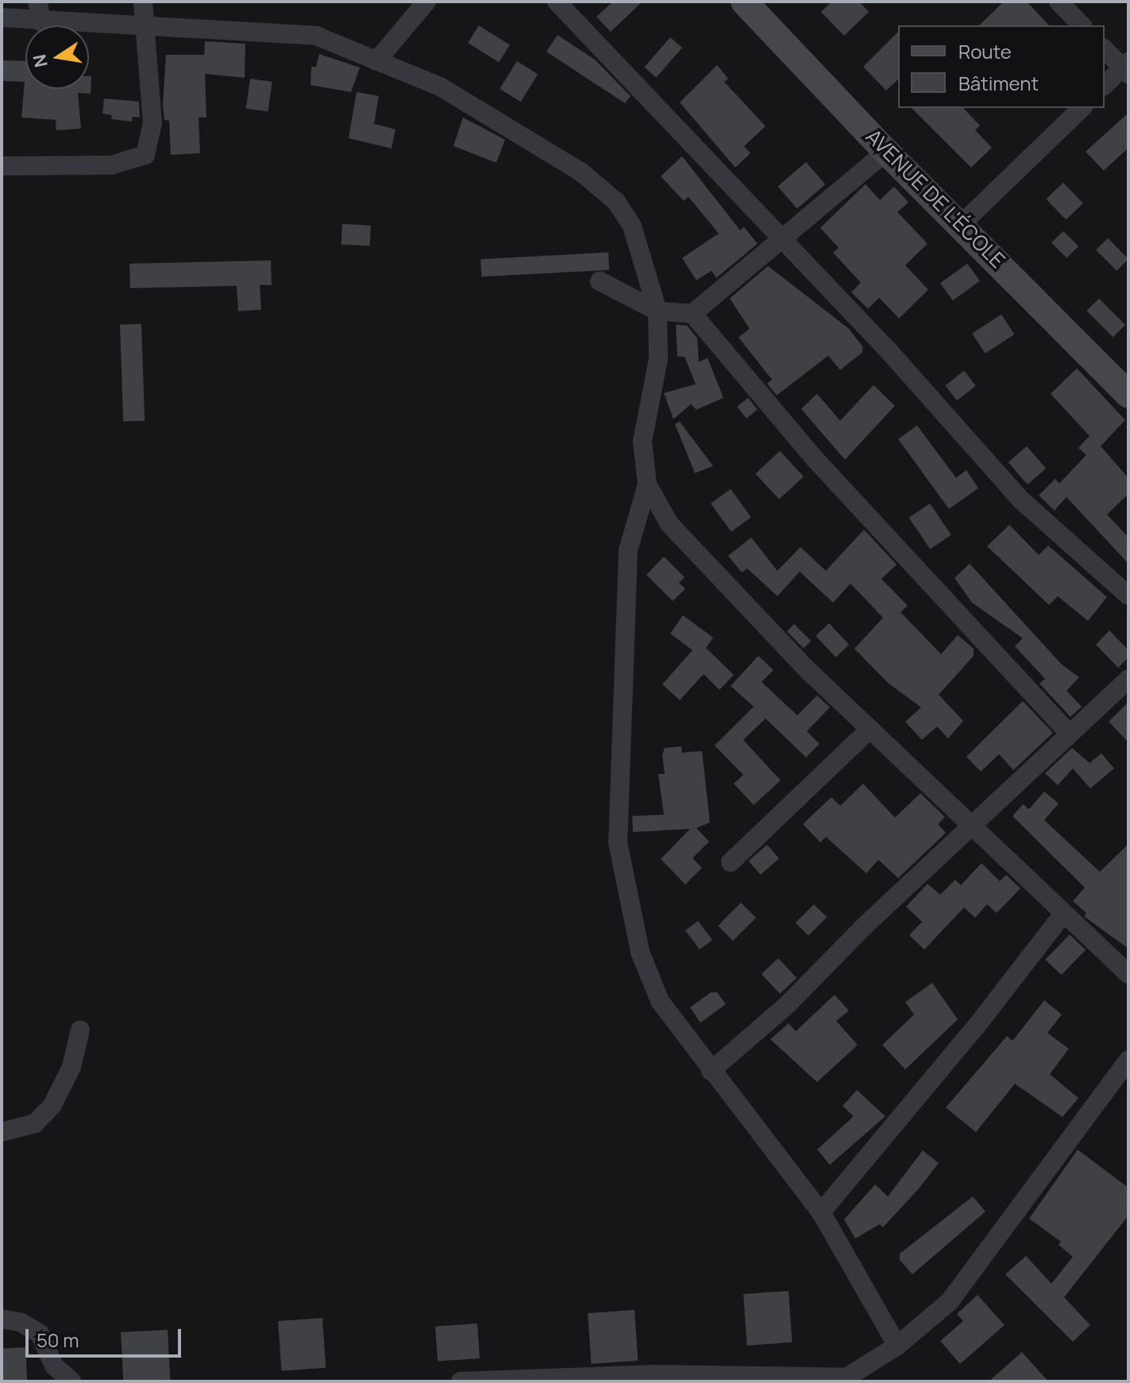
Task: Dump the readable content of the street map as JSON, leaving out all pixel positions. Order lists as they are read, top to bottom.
{
  "streets": {
    "street": ["AVENUE DE L'ÉCOLE"]
  },
  "legend": ["Route", "Bâtiment"],
  "scale_bar": "50 m",
  "north": "left"
}
